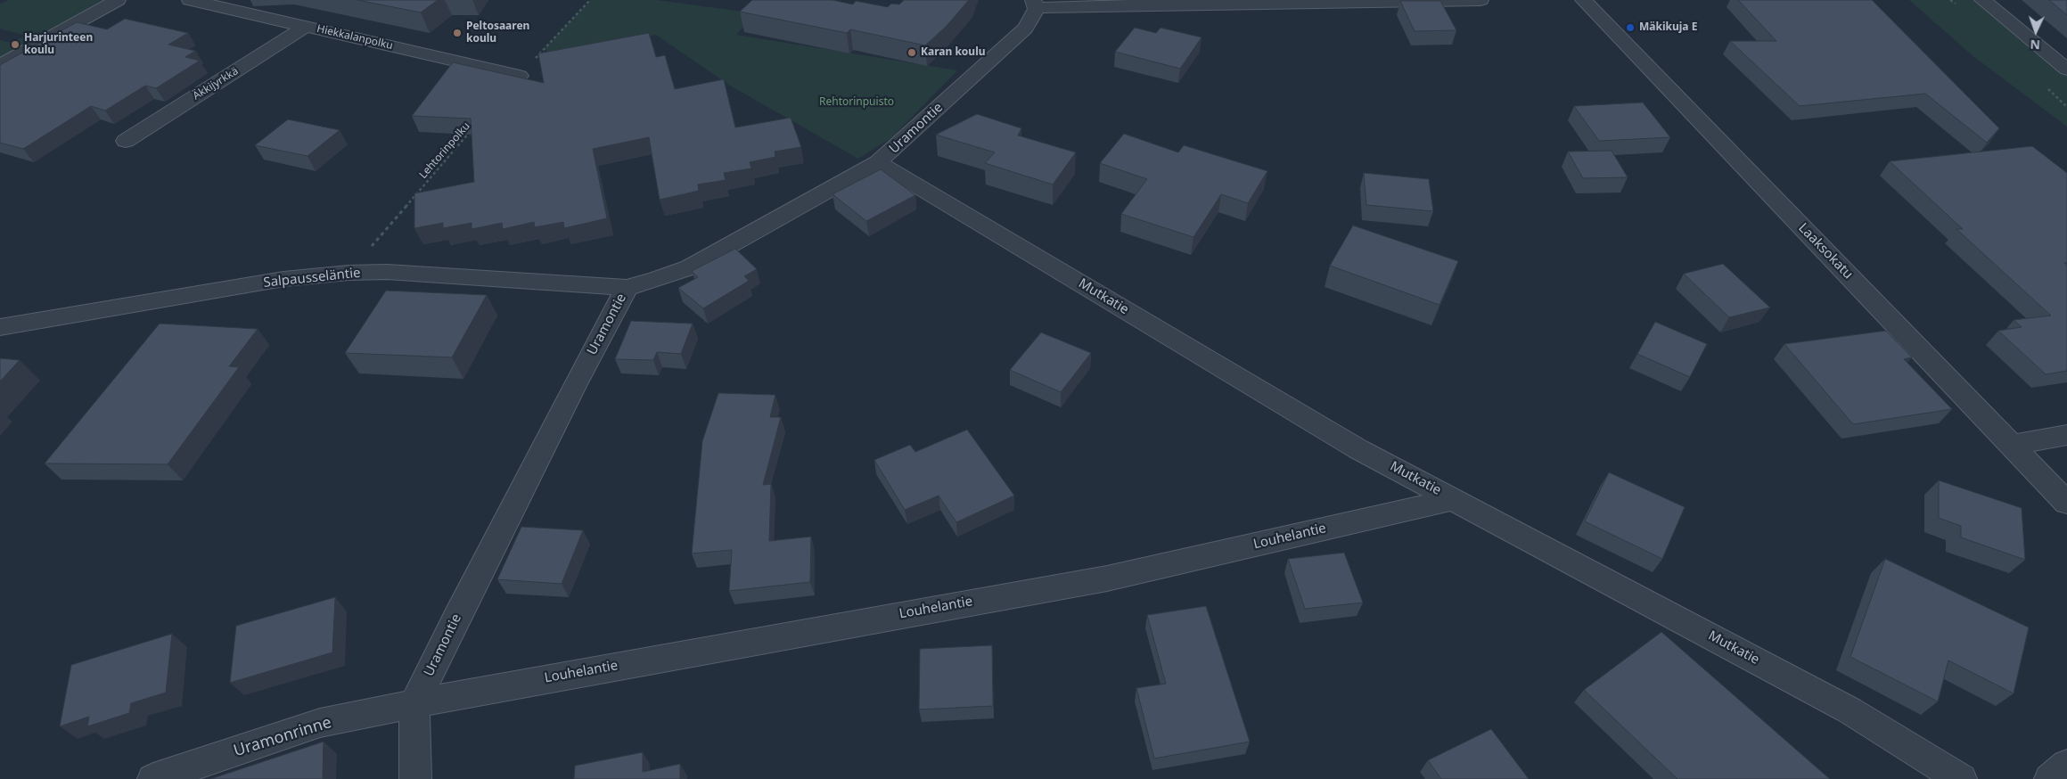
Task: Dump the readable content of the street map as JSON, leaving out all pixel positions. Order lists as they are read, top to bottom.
{
  "streets": {
    "street": [
      "Hiekkalanpolku",
      "Äkkijyrkkä",
      "Uramontie",
      "Laaksokatu",
      "Salpausseläntie",
      "Mutkatie",
      "Louhelantie",
      "Uramonrinne"
    ],
    "path": ["Lehtorinpolku"]
  },
  "crossings": [
    ["Hiekkalanpolku", "Äkkijyrkkä"],
    ["Uramontie", "Salpausseläntie"],
    ["Uramontie", "Mutkatie"],
    ["Uramontie", "Louhelantie"],
    ["Uramontie", "Uramonrinne"],
    ["Lehtorinpolku", "Salpausseläntie"],
    ["Mutkatie", "Louhelantie"],
    ["Louhelantie", "Uramonrinne"]
  ],
  "parks": ["Rehtorinpuisto"],
  "places": [
    "Mäkikuja E",
    "Peltosaaren koulu",
    "Harjurinteen koulu",
    "Karan koulu"
  ],
  "north": "bottom"
}
